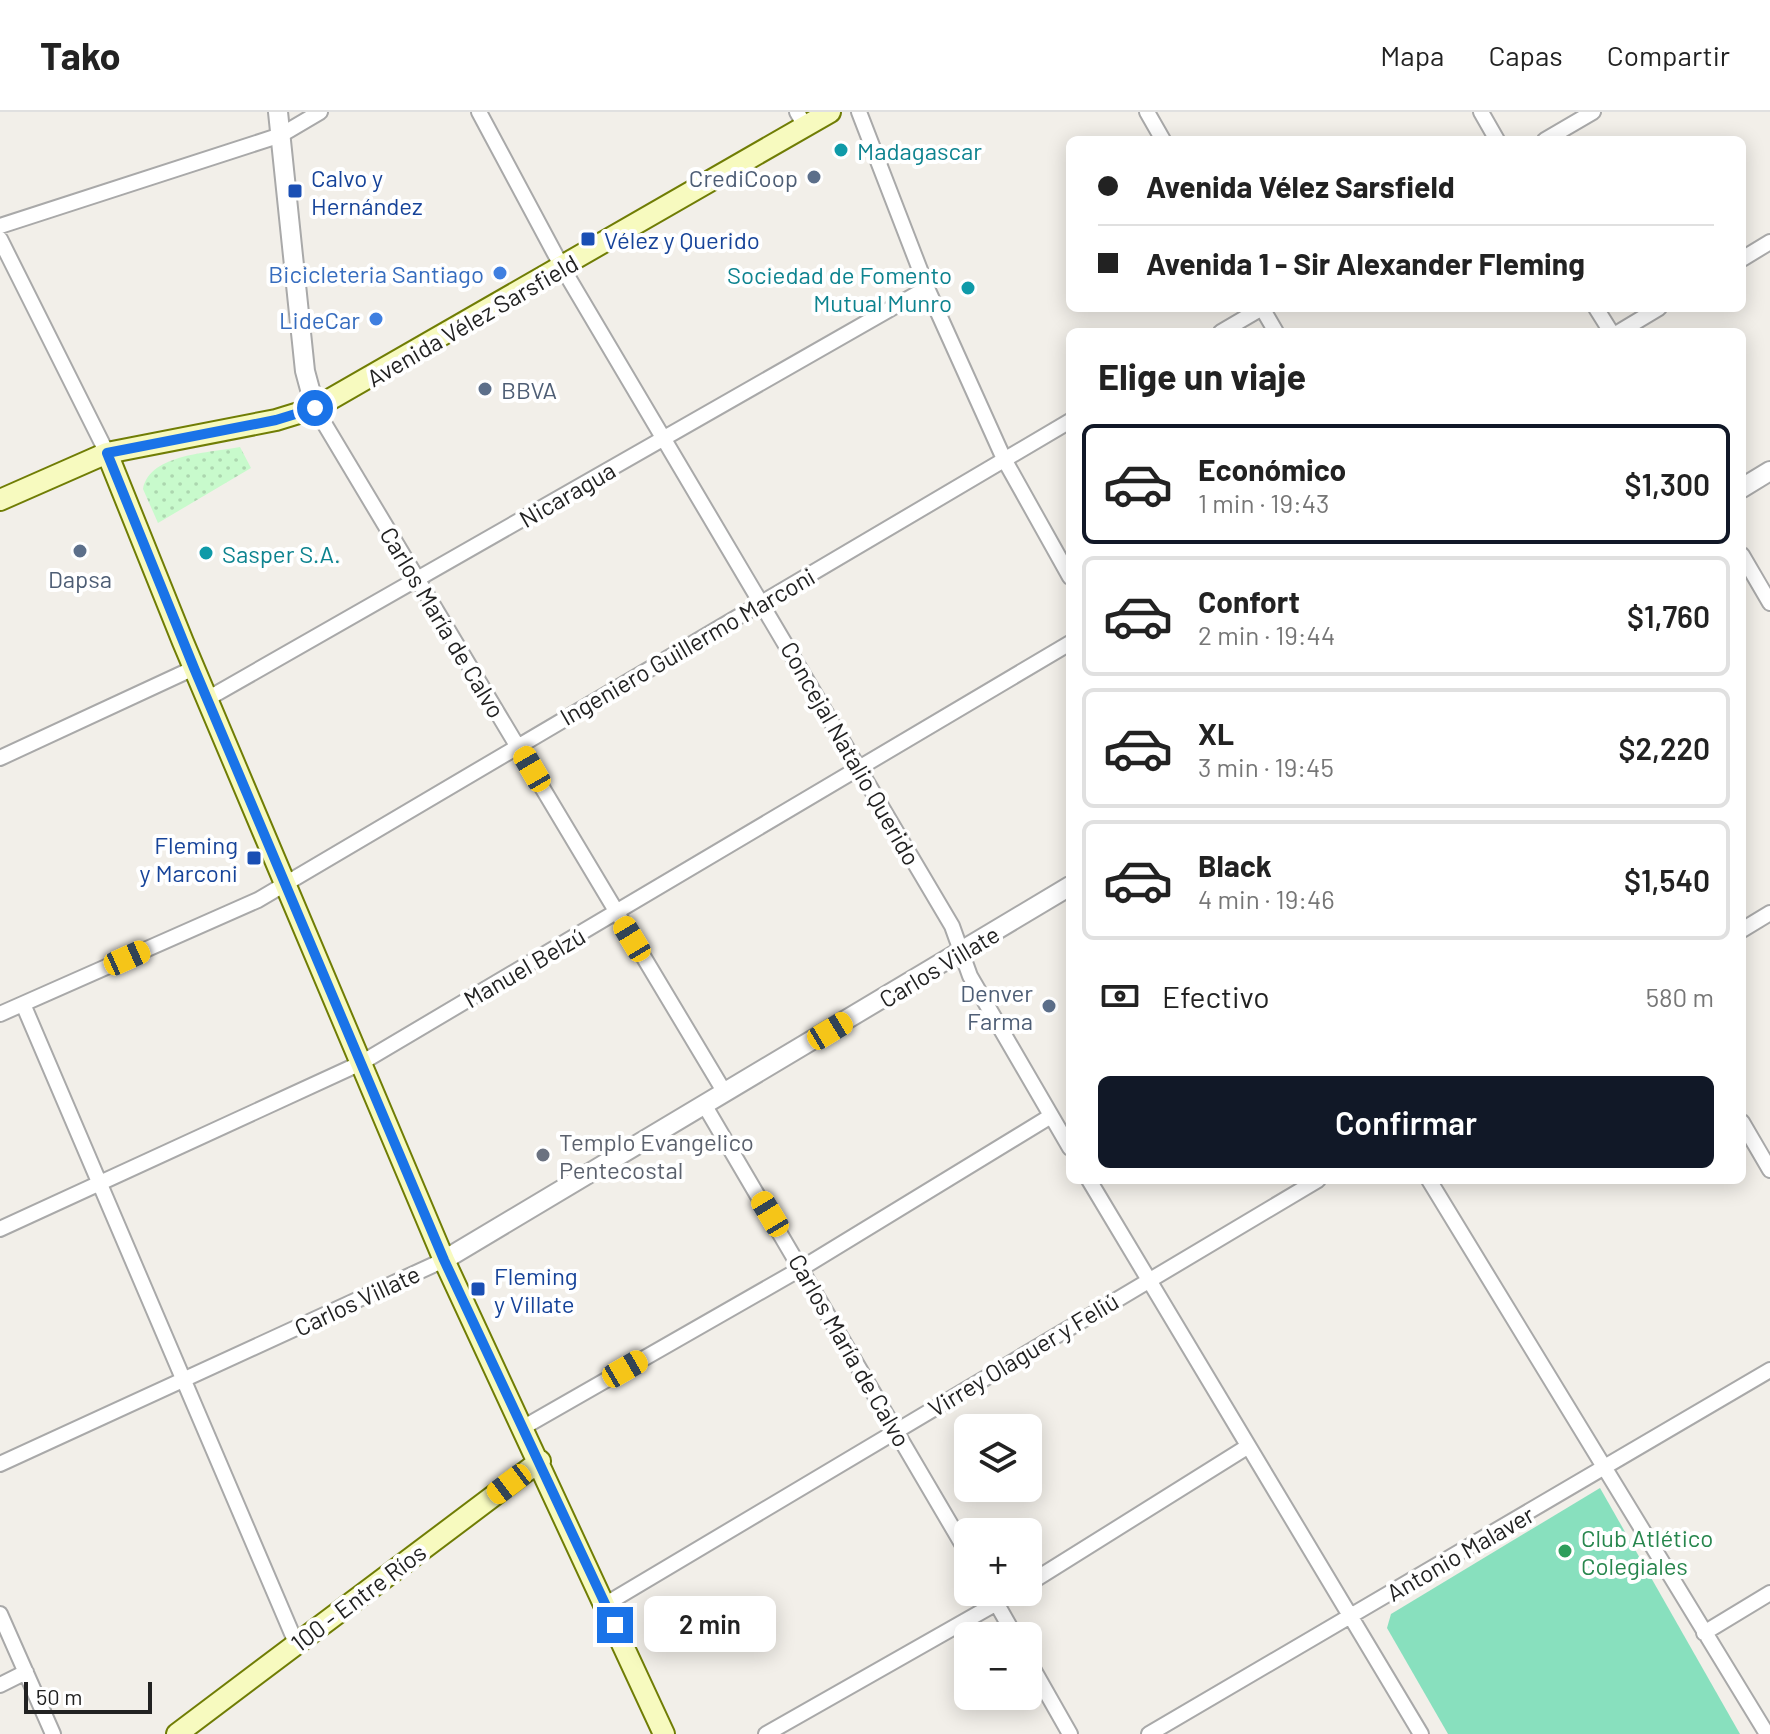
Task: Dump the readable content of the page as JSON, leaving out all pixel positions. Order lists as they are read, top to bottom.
{
  "streets": {
    "main road": ["Avenida Vélez Sarsfield", "100 - Entre Ríos"],
    "street": [
      "Nicaragua",
      "Carlos María de Calvo",
      "Ingeniero Guillermo Marconi",
      "Concejal Natalio Querido",
      "Carlos Villate",
      "Manuel Belzú",
      "Virrey Olaguer y Feliú",
      "Antonio Malaver"
    ]
  },
  "crossings": [
    ["Avenida Vélez Sarsfield", "Carlos María de Calvo"],
    ["Avenida Vélez Sarsfield", "Concejal Natalio Querido"],
    ["Nicaragua", "Carlos María de Calvo"],
    ["Nicaragua", "Concejal Natalio Querido"],
    ["Carlos María de Calvo", "Ingeniero Guillermo Marconi"],
    ["Carlos María de Calvo", "Carlos Villate"],
    ["Carlos María de Calvo", "Manuel Belzú"],
    ["Carlos María de Calvo", "Virrey Olaguer y Feliú"],
    ["Ingeniero Guillermo Marconi", "Concejal Natalio Querido"],
    ["Concejal Natalio Querido", "Carlos Villate"],
    ["Concejal Natalio Querido", "Manuel Belzú"]
  ],
  "places": {
    "other": [
      "Madagascar",
      "CrediCoop",
      "Bicicleteria Santiago",
      "Sociedad de Fomento Mutual Munro",
      "LideCar",
      "BBVA",
      "Dapsa",
      "Sasper S.A.",
      "Denver Farma",
      "Templo Evangelico Pentecostal",
      "Club Atlético Colegiales"
    ],
    "transit": [
      "Calvo y Hernández",
      "Vélez y Querido",
      "Fleming y Marconi",
      "Fleming y Villate"
    ]
  },
  "scale_bar": "50 m",
  "page": {
    "header": "Tako",
    "nav": ["Mapa", "Capas", "Compartir"],
    "banner": ["Avenida Vélez Sarsfield", "Avenida 1 - Sir Alexander Fleming"],
    "heading": "Elige un viaje",
    "list": [
      {
        "name": "Económico",
        "note": "1 min · 19:43",
        "value": "$1,300"
      },
      {
        "name": "Confort",
        "note": "2 min · 19:44",
        "value": "$1,760"
      },
      {
        "name": "XL",
        "note": "3 min · 19:45",
        "value": "$2,220"
      },
      {
        "name": "Black",
        "note": "4 min · 19:46",
        "value": "$1,540"
      }
    ],
    "pay": ["Efectivo", "580 m"],
    "buttons": "Confirmar",
    "map_buttons": ["+", "−"],
    "bubble": "2 min",
    "scale": "50 m"
  }
}
